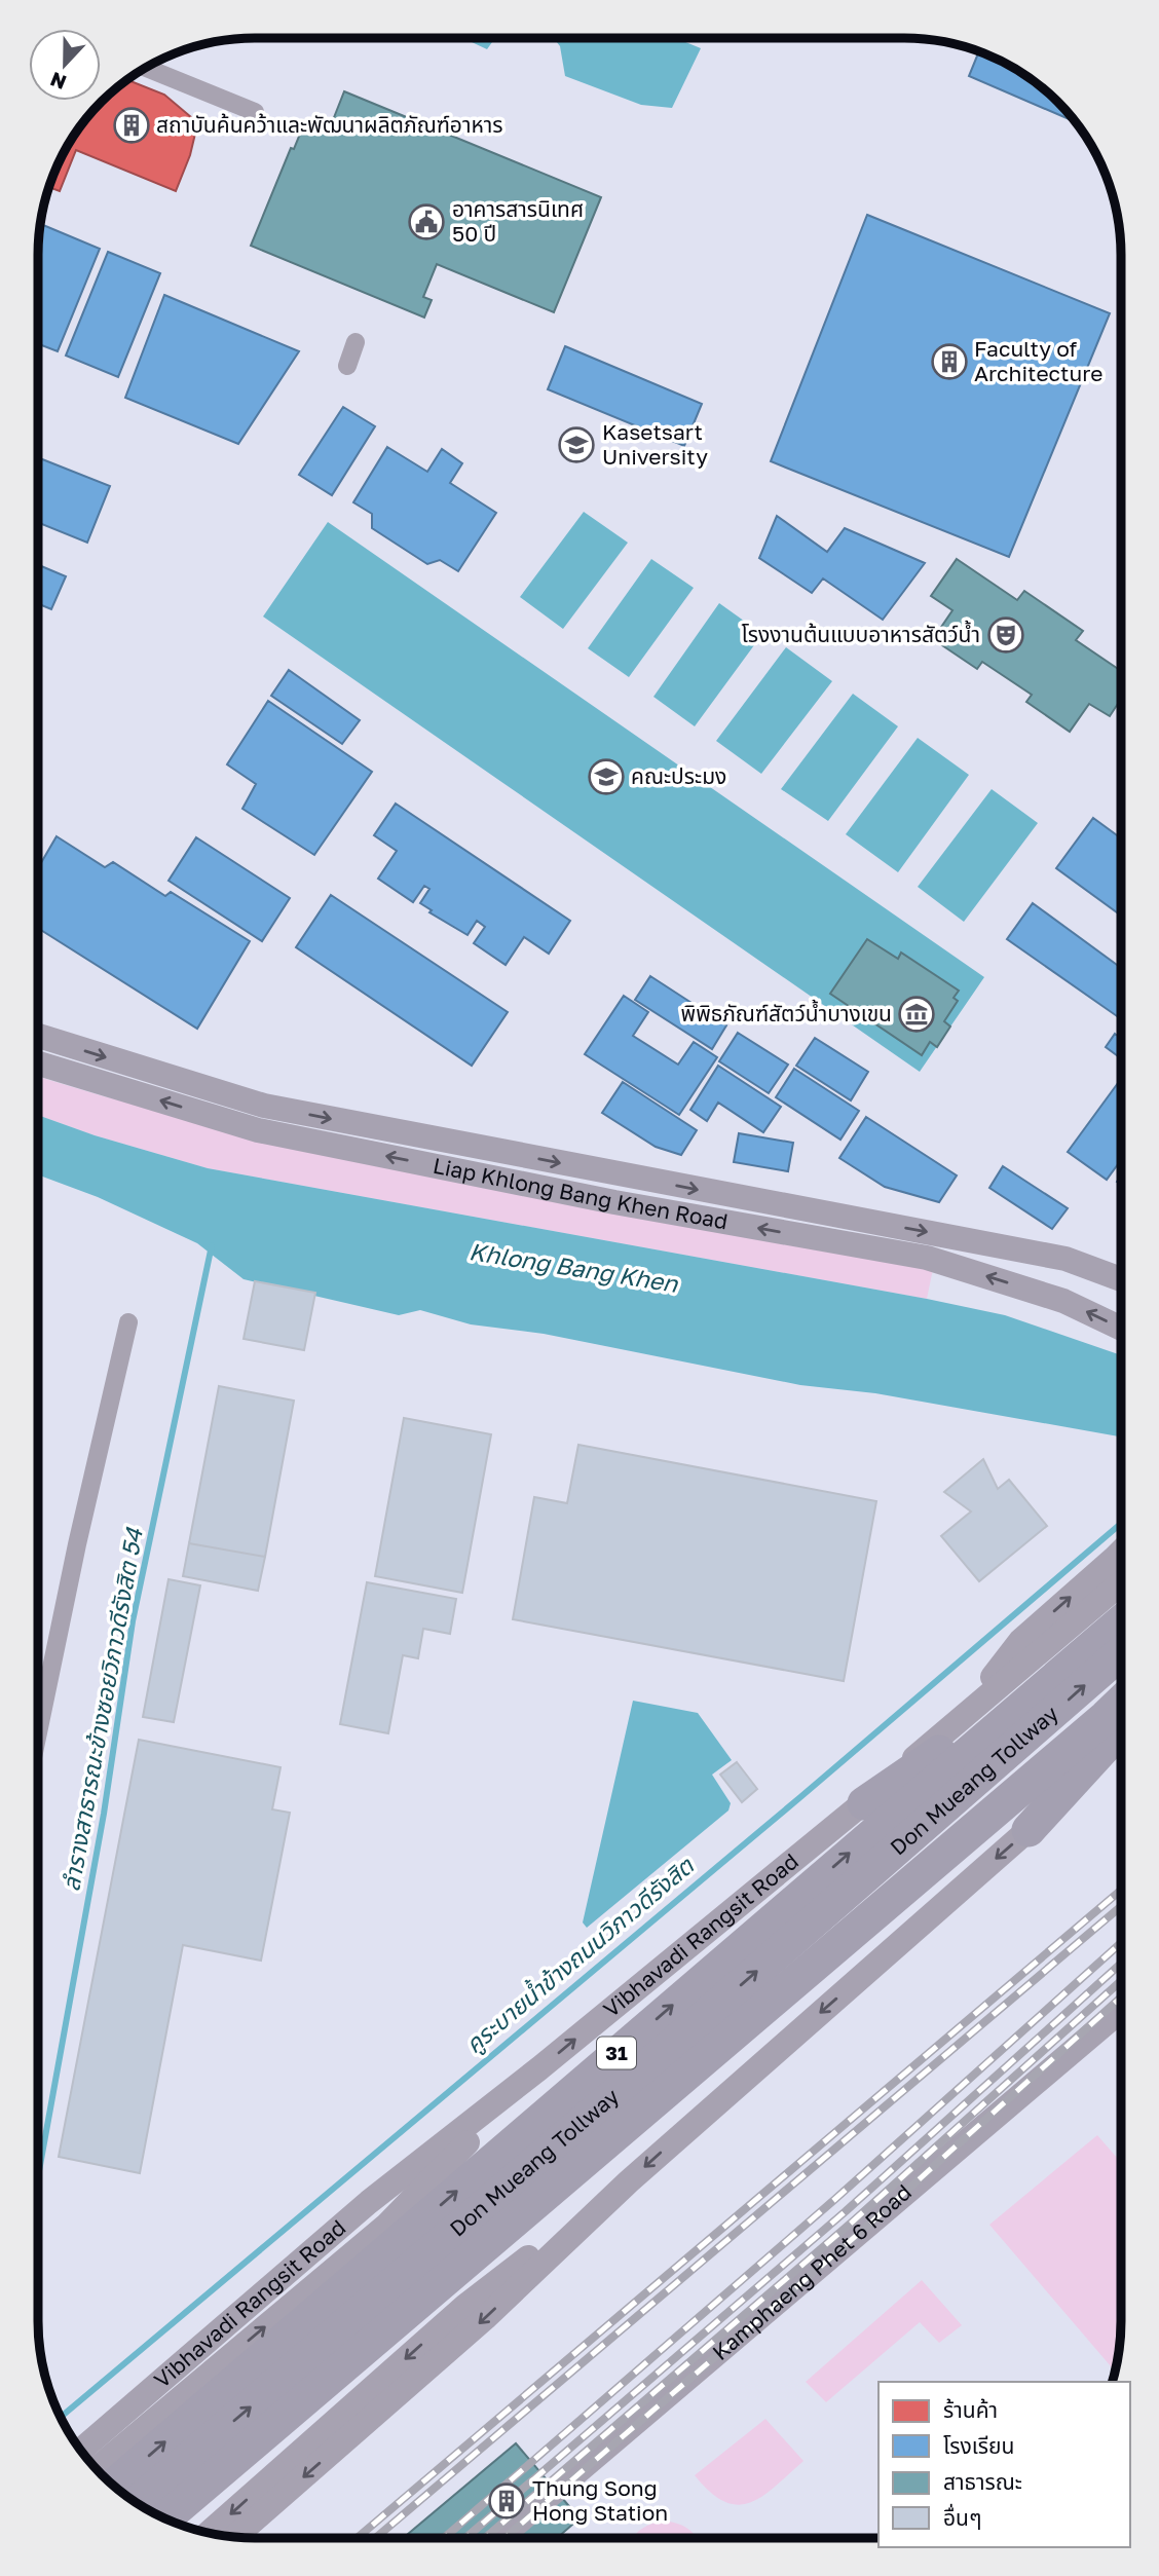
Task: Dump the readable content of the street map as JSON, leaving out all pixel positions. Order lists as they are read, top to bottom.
{
  "streets": {
    "highway": ["Don Mueang Tollway", "Vibhavadi Rangsit Road", "31"],
    "main road": ["Liap Khlong Bang Khen Road", "Kamphaeng Phet 6 Road"]
  },
  "water": ["Khlong Bang Khen", "ลำรางสาธารณะข้างซอยวิภาวดีรังสิต 54", "คูระบายน้ำข้างถนนวิภาวดีรังสิต"],
  "places": {
    "building": ["สถาบันค้นคว้าและพัฒนาผลิตภัณฑ์อาหาร", "Faculty of Architecture", "Thung Song Hong Station"],
    "public building": ["อาคารสารนิเทศ 50 ปี"],
    "school or university": ["Kasetsart University", "คณะประมง"],
    "theatre": ["โรงงานต้นแบบอาหารสัตว์น้ำ"],
    "museum": ["พิพิธภัณฑ์สัตว์น้ำบางเขน"]
  },
  "legend": [
    "ร้านค้า",
    "โรงเรียน",
    "สาธารณะ",
    "อื่นๆ"
  ],
  "north": "bottom"
}
